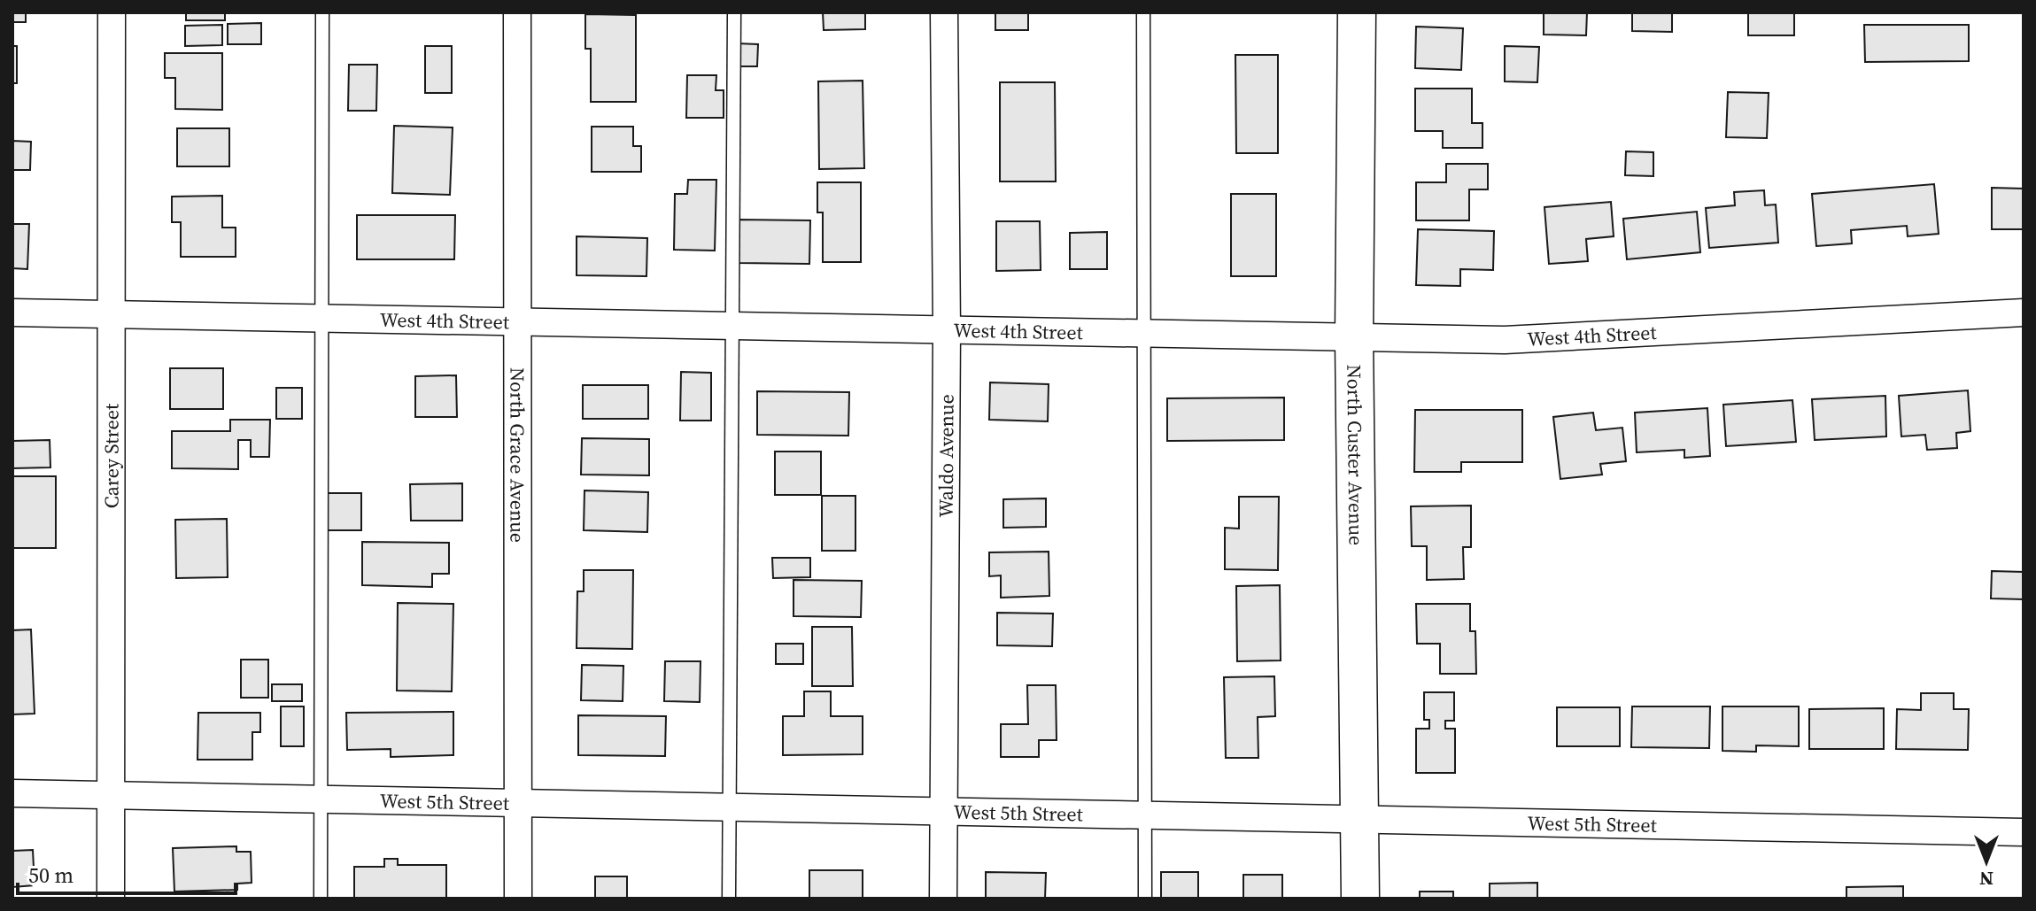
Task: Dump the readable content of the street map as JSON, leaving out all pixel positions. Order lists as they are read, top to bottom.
{
  "streets": {
    "street": [
      "West 4th Street",
      "Carey Street",
      "North Grace Avenue",
      "Waldo Avenue",
      "North Custer Avenue",
      "West 5th Street"
    ]
  },
  "crossings": [
    ["West 4th Street", "Carey Street"],
    ["West 4th Street", "North Grace Avenue"],
    ["West 4th Street", "Waldo Avenue"],
    ["West 4th Street", "North Custer Avenue"],
    ["Carey Street", "West 5th Street"],
    ["North Grace Avenue", "West 5th Street"],
    ["Waldo Avenue", "West 5th Street"],
    ["North Custer Avenue", "West 5th Street"]
  ],
  "scale_bar": "50 m",
  "north": "bottom"
}
